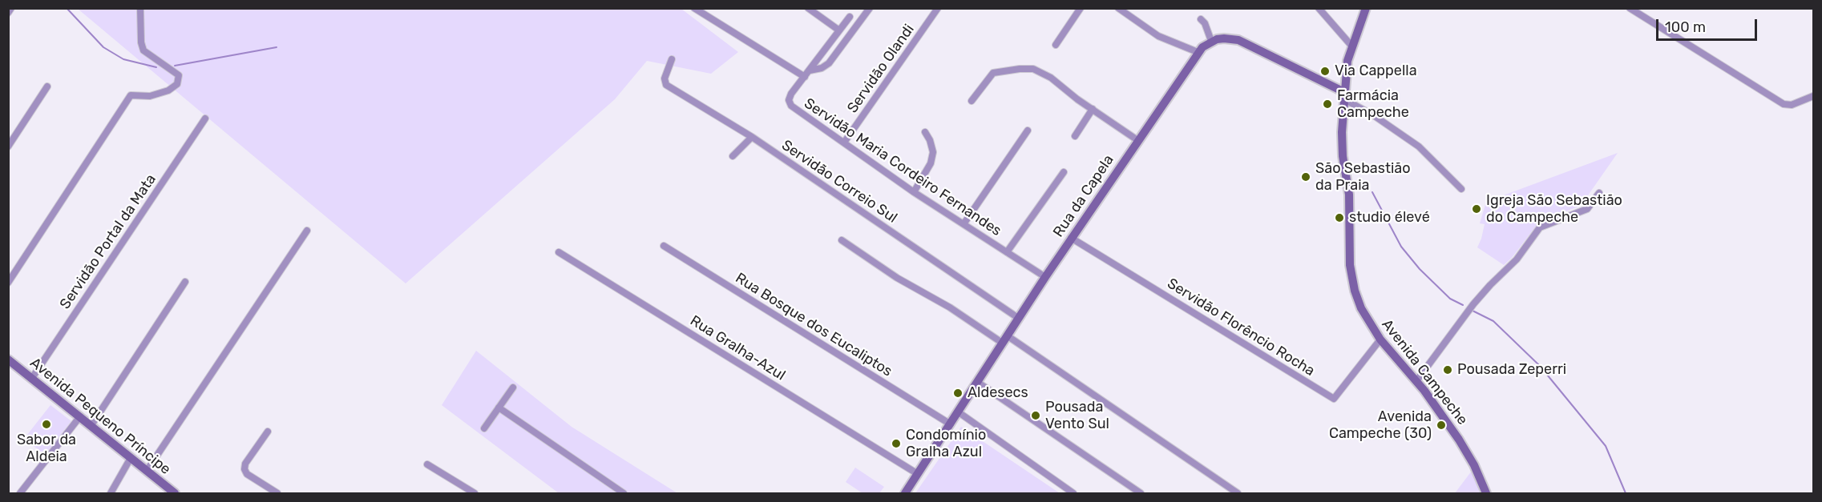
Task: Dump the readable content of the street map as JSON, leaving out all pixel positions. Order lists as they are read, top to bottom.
{
  "streets": {
    "main road": ["Rua da Capela", "Avenida Campeche", "Avenida Pequeno Príncipe"],
    "street": [
      "Servidão Olandi",
      "Servidão Maria Cordeiro Fernandes",
      "Servidão Correio Sul",
      "Servidão Portal da Mata",
      "Rua Bosque dos Eucaliptos",
      "Servidão Florêncio Rocha",
      "Rua Gralha-Azul"
    ]
  },
  "crossings": [
    ["Servidão Olandi", "Servidão Maria Cordeiro Fernandes"],
    ["Servidão Maria Cordeiro Fernandes", "Rua da Capela"],
    ["Servidão Correio Sul", "Rua da Capela"],
    ["Rua da Capela", "Rua Bosque dos Eucaliptos"],
    ["Rua da Capela", "Servidão Florêncio Rocha"],
    ["Rua da Capela", "Rua Gralha-Azul"],
    ["Servidão Portal da Mata", "Avenida Pequeno Príncipe"],
    ["Servidão Florêncio Rocha", "Avenida Campeche"]
  ],
  "places": [
    "Via Cappella",
    "Farmácia Campeche",
    "São Sebastião da Praia",
    "Igreja São Sebastião do Campeche",
    "studio élevé",
    "Pousada Zeperri",
    "Aldesecs",
    "Pousada Vento Sul",
    "Sabor da Aldeia",
    "Avenida Campeche (30)",
    "Condomínio Gralha Azul"
  ],
  "scale_bar": "100 m"
}
